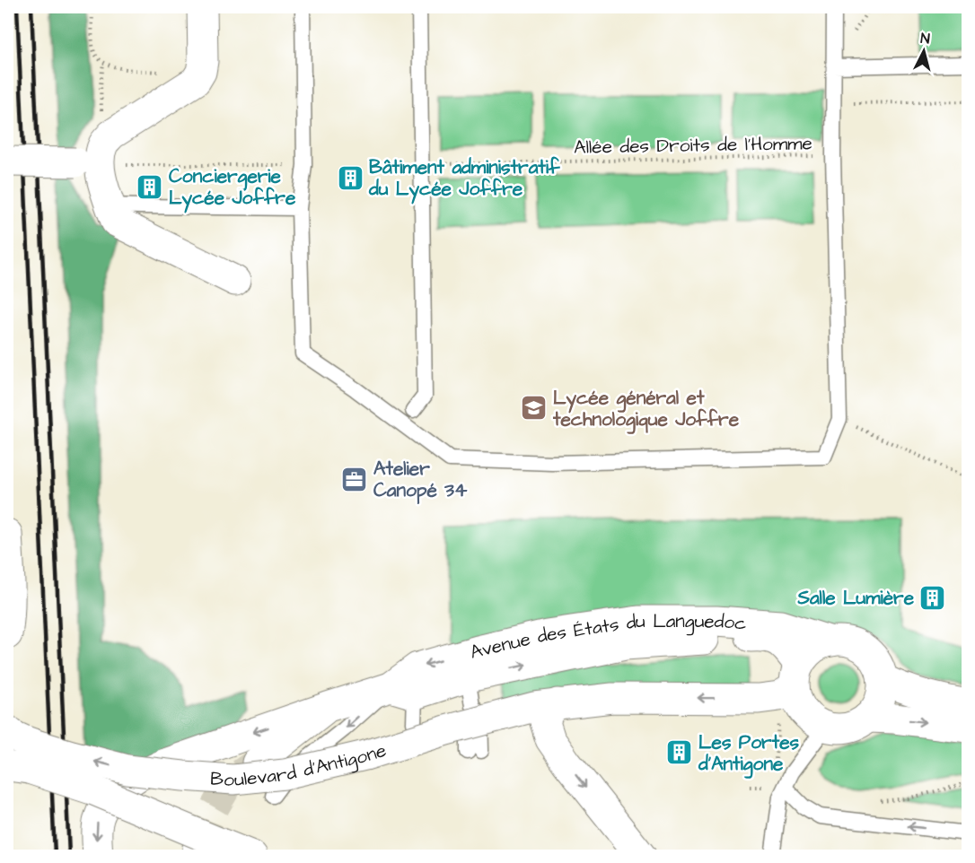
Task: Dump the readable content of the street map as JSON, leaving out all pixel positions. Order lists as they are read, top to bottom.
{
  "streets": {
    "street": ["Avenue des États du Languedoc", "Boulevard d'Antigone"],
    "path": ["Allée des Droits de l'Homme"]
  },
  "crossings": [
    ["Avenue des États du Languedoc", "Boulevard d'Antigone"]
  ],
  "one_way": ["Boulevard d'Antigone"],
  "places": {
    "building": [
      "Bâtiment administratif du Lycée Joffre",
      "Conciergerie Lycée Joffre",
      "Salle Lumière",
      "Les Portes d'Antigone"
    ],
    "school or university": ["Lycée général et technologique Joffre"],
    "office": ["Atelier Canopé 34"]
  },
  "north": "top"
}
